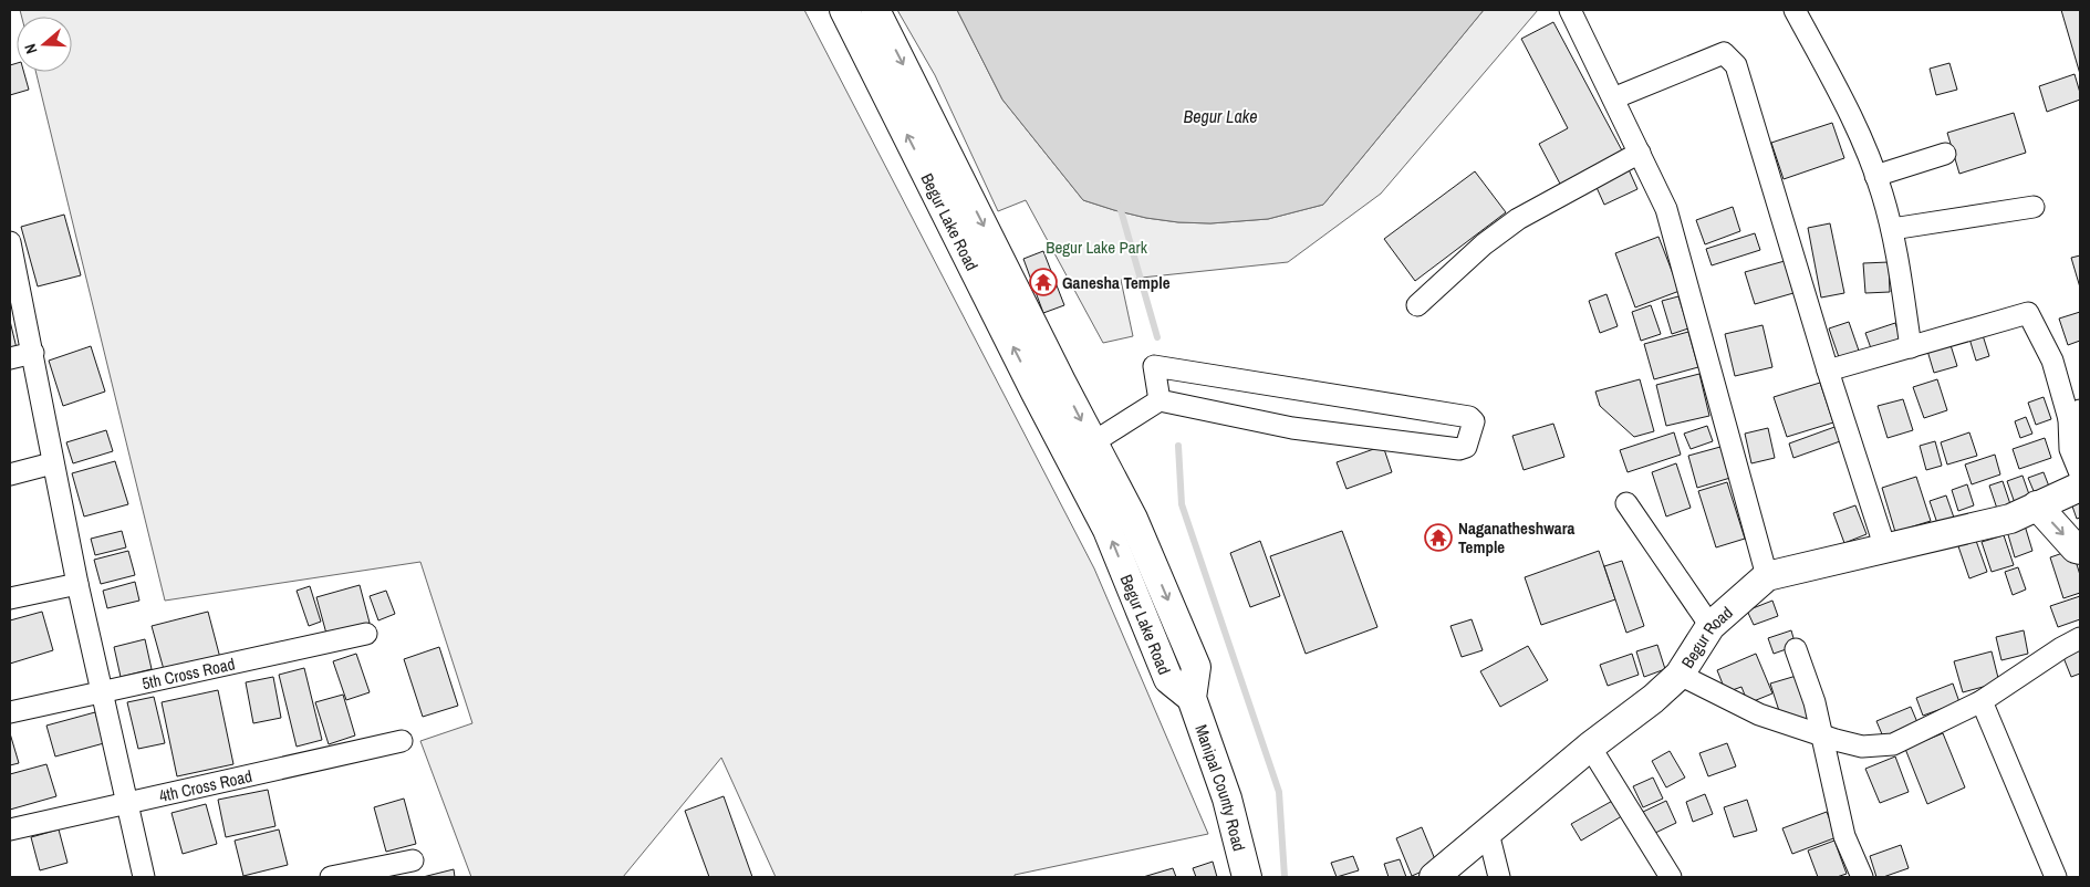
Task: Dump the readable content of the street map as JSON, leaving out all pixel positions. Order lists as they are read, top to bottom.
{
  "streets": {
    "main road": ["Begur Lake Road", "Begur Road", "Manipal County Road"],
    "street": ["5th Cross Road", "4th Cross Road"]
  },
  "crossings": [
    ["Begur Lake Road", "Manipal County Road"]
  ],
  "water": ["Begur Lake"],
  "parks": ["Begur Lake Park"],
  "places": {
    "temple": ["Ganesha Temple", "Naganatheshwara Temple"]
  },
  "north": "left"
}
